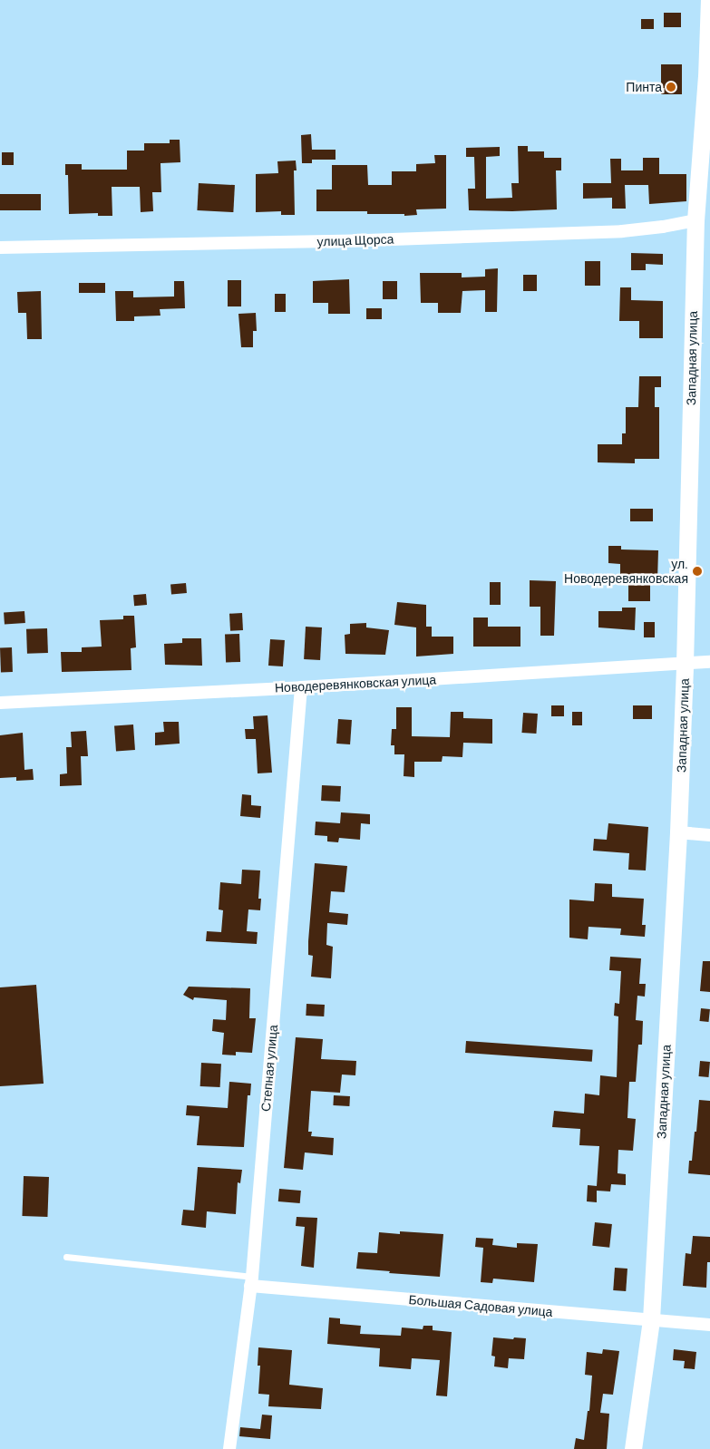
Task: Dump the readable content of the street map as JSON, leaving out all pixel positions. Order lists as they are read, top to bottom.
{
  "streets": {
    "main road": ["Западная улица"],
    "street": [
      "улица Щорса",
      "Новодеревянковская улица",
      "Степная улица",
      "Большая Садовая улица"
    ]
  },
  "crossings": [
    ["улица Щорса", "Западная улица"],
    ["Западная улица", "Новодеревянковская улица"],
    ["Западная улица", "Большая Садовая улица"],
    ["Новодеревянковская улица", "Степная улица"],
    ["Степная улица", "Большая Садовая улица"]
  ],
  "places": ["Пинта", "ул. Новодеревянковская"]
}
